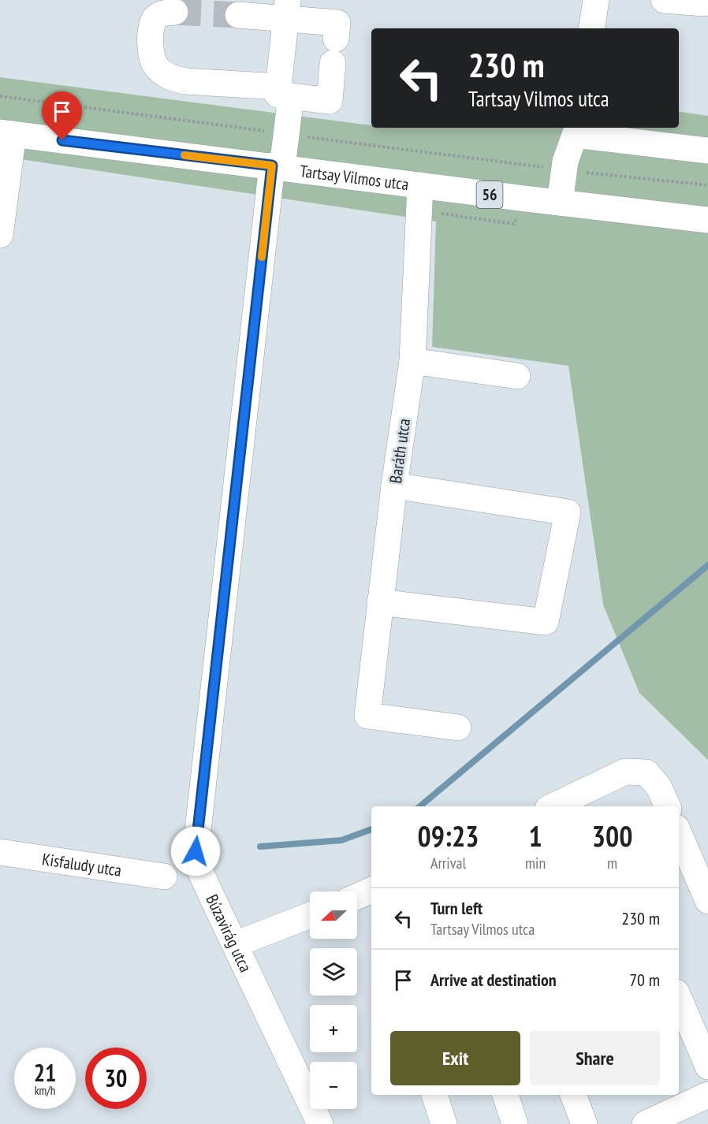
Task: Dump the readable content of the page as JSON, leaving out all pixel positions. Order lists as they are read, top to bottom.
{
  "streets": {
    "street": [
      "Tartsay Vilmos utca",
      "56",
      "Baráth utca",
      "Kisfaludy utca",
      "Búzavirág utca"
    ]
  },
  "crossings": [
    ["Tartsay Vilmos utca", "Baráth utca"],
    ["Tartsay Vilmos utca", "Búzavirág utca"]
  ],
  "north": "left",
  "page": {
    "turn": ["230 m", "Tartsay Vilmos utca"],
    "eta": [
      "09:23",
      "Arrival",
      "1",
      "min",
      "300",
      "m"
    ],
    "list": [
      {
        "name": "Turn left",
        "note": "Tartsay Vilmos utca",
        "value": "230 m"
      },
      {
        "name": "Arrive at destination",
        "value": "70 m"
      }
    ],
    "map_buttons": ["+", "−"],
    "buttons": ["Exit", "Share"],
    "speed": "21 km/h",
    "limit": "30"
  }
}
